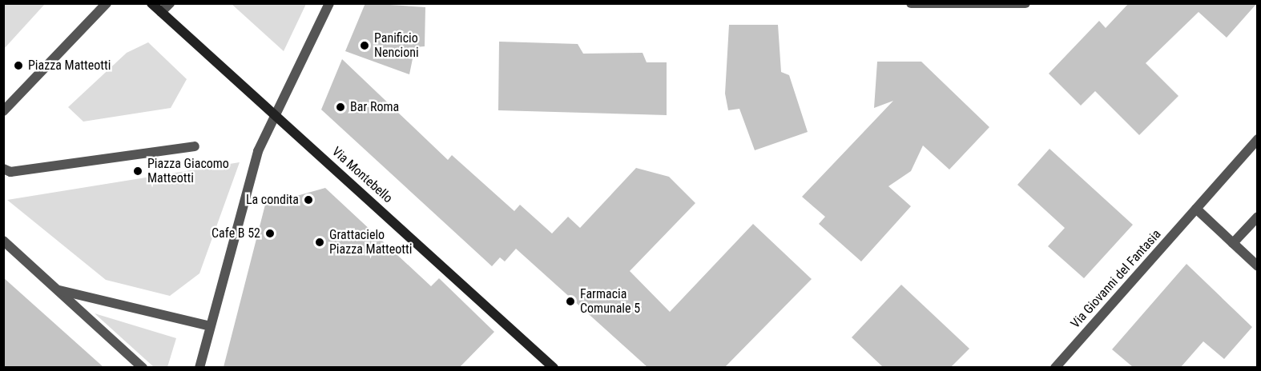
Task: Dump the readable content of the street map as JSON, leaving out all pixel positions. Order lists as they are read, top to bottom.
{
  "streets": {
    "street": ["Via Montebello", "Via Giovanni del Fantasia"]
  },
  "places": [
    "Panificio Nencioni",
    "Piazza Matteotti",
    "Bar Roma",
    "Piazza Giacomo Matteotti",
    "La condita",
    "Cafe B 52",
    "Grattacielo Piazza Matteotti",
    "Farmacia Comunale 5"
  ]
}
